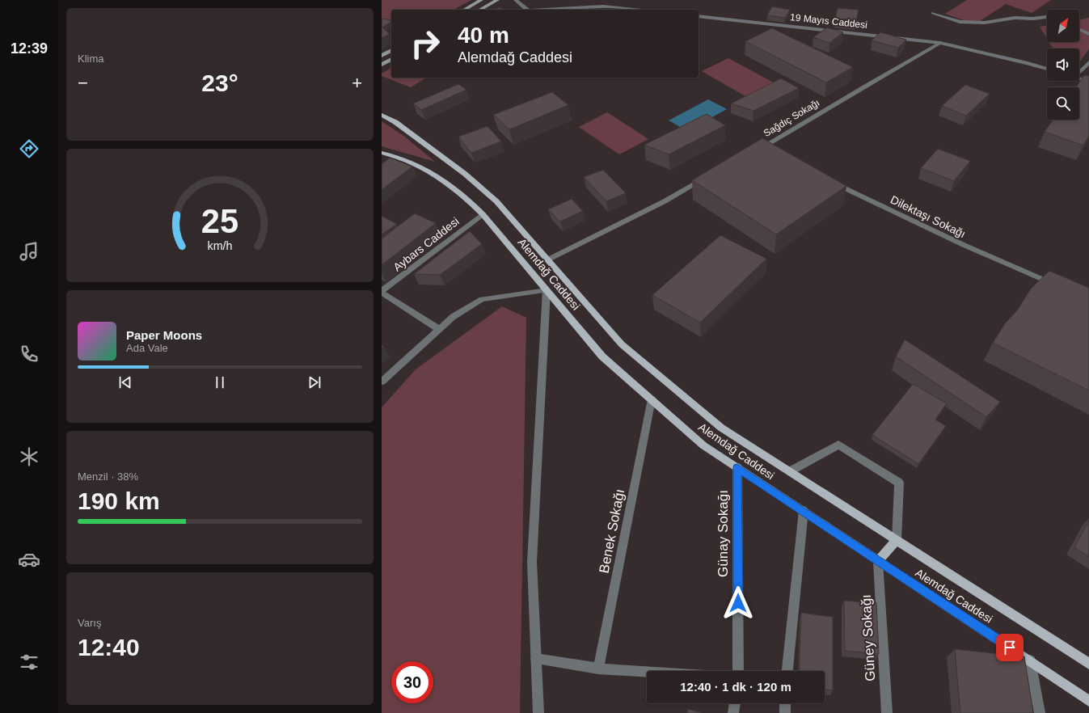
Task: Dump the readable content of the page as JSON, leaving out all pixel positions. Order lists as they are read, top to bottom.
{
  "streets": {
    "main road": ["Alemdağ Caddesi"],
    "street": [
      "19 Mayıs Caddesi",
      "Sağdıç Sokağı",
      "Dilektaşı Sokağı",
      "Aybars Caddesi",
      "Benek Sokağı",
      "Günay Sokağı",
      "Güney Sokağı"
    ]
  },
  "crossings": [
    ["19 Mayıs Caddesi", "Sağdıç Sokağı"],
    ["Aybars Caddesi", "Alemdağ Caddesi"],
    ["Alemdağ Caddesi", "Benek Sokağı"],
    ["Alemdağ Caddesi", "Günay Sokağı"],
    ["Alemdağ Caddesi", "Güney Sokağı"]
  ],
  "north": "top right",
  "page": {
    "tabs": "12:39",
    "tile": [
      "Klima",
      ["Menzil · 38%", "190 km"],
      ["Varış", "12:40"]
    ],
    "turn": ["40 m", "Alemdağ Caddesi"],
    "heat": ["−", "23°", "+"],
    "song": ["Paper Moons", "Ada Vale"],
    "limit": "30",
    "trip": "12:40 · 1 dk · 120 m",
    "gauge": ["25", "km/h"]
  }
}
